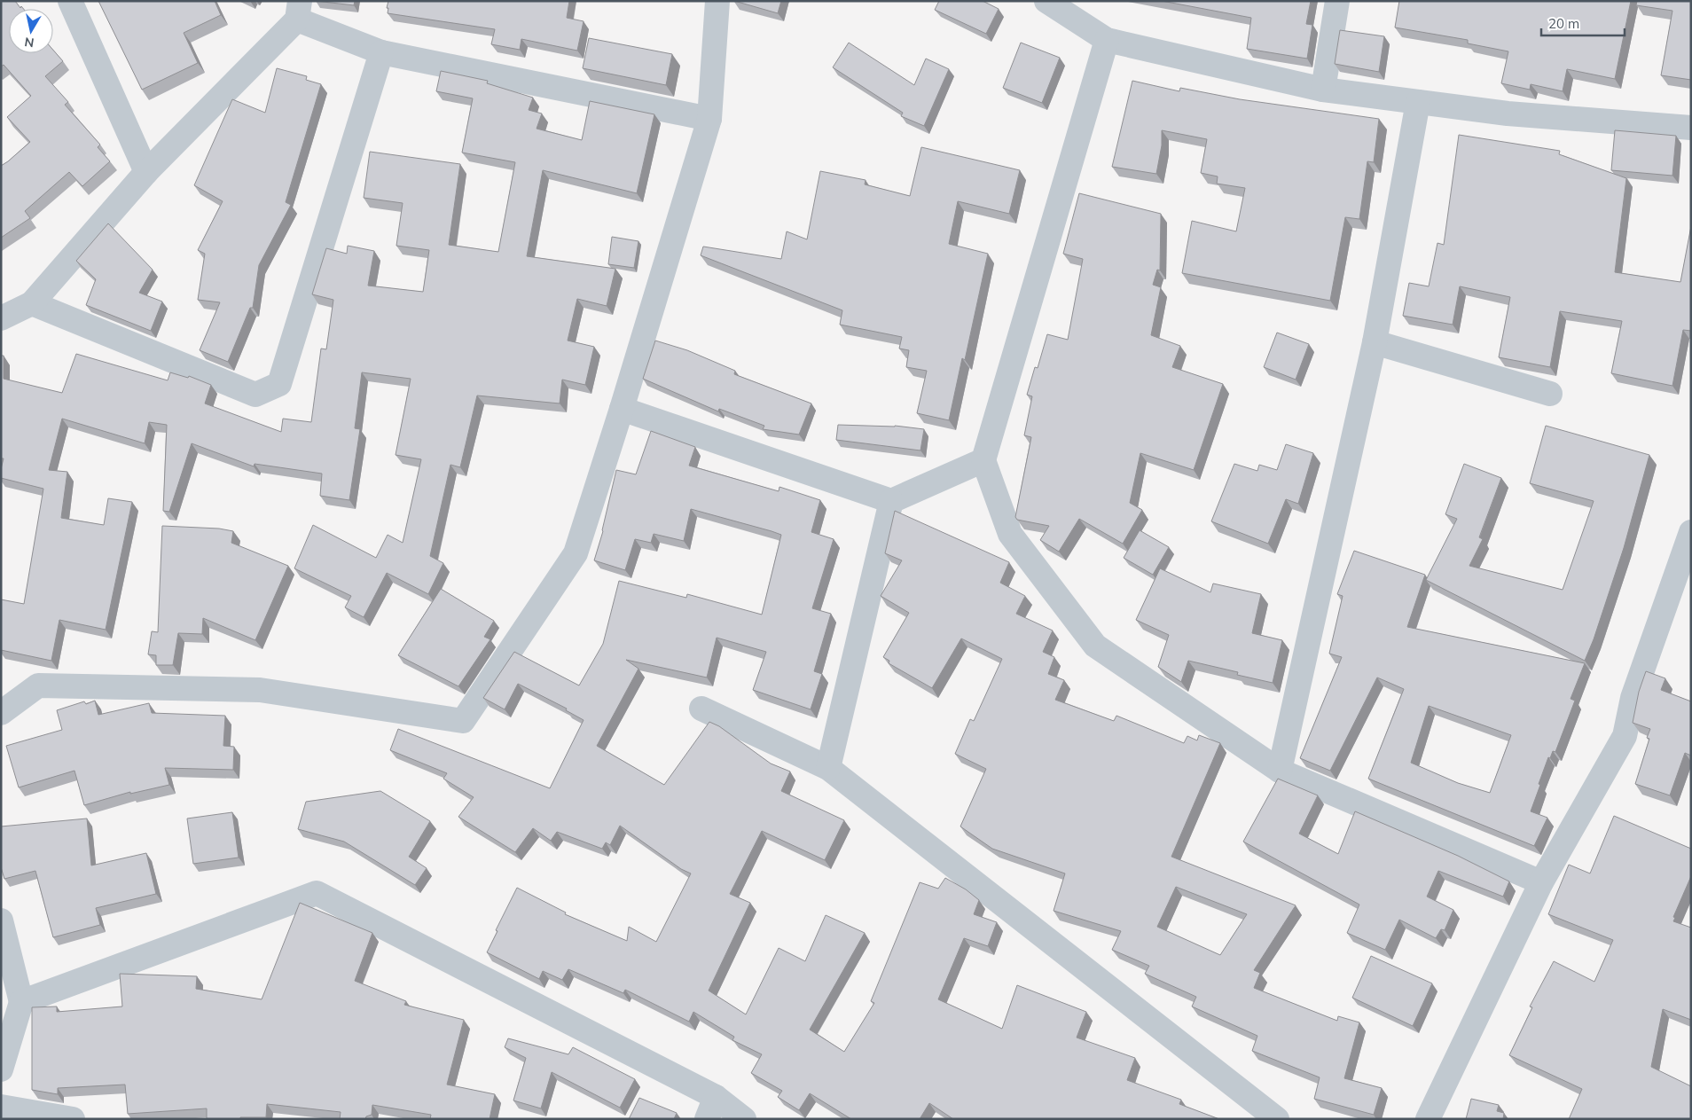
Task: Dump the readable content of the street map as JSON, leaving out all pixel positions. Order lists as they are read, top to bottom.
{
  "scale_bar": "20 m",
  "north": "bottom"
}
